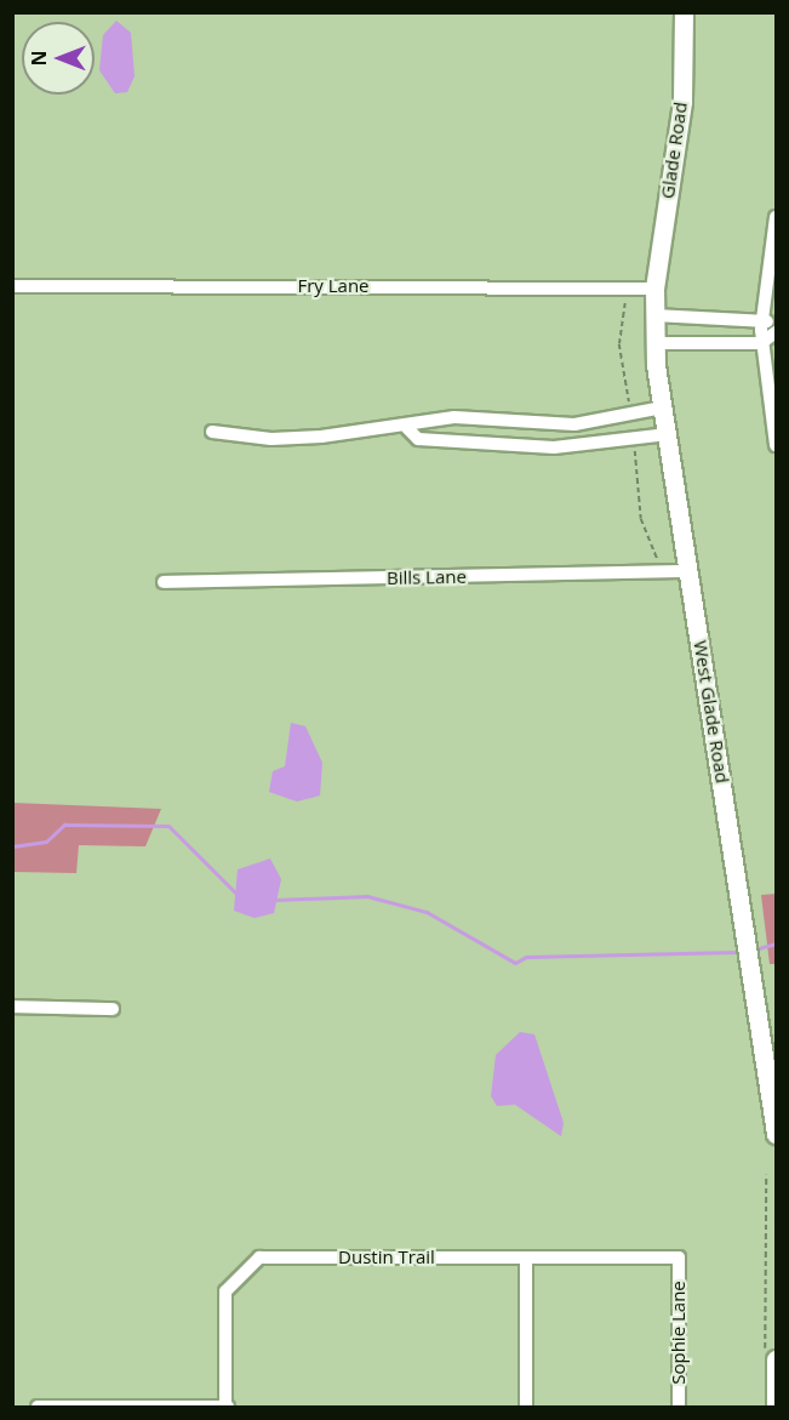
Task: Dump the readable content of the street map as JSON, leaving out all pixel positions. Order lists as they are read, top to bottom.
{
  "streets": {
    "main road": ["Glade Road", "West Glade Road"],
    "street": [
      "Fry Lane",
      "Bills Lane",
      "Dustin Trail",
      "Sophie Lane"
    ]
  },
  "crossings": [
    ["Glade Road", "Fry Lane"],
    ["Glade Road", "West Glade Road"],
    ["Fry Lane", "West Glade Road"],
    ["Bills Lane", "West Glade Road"],
    ["Dustin Trail", "Sophie Lane"]
  ],
  "north": "left"
}
